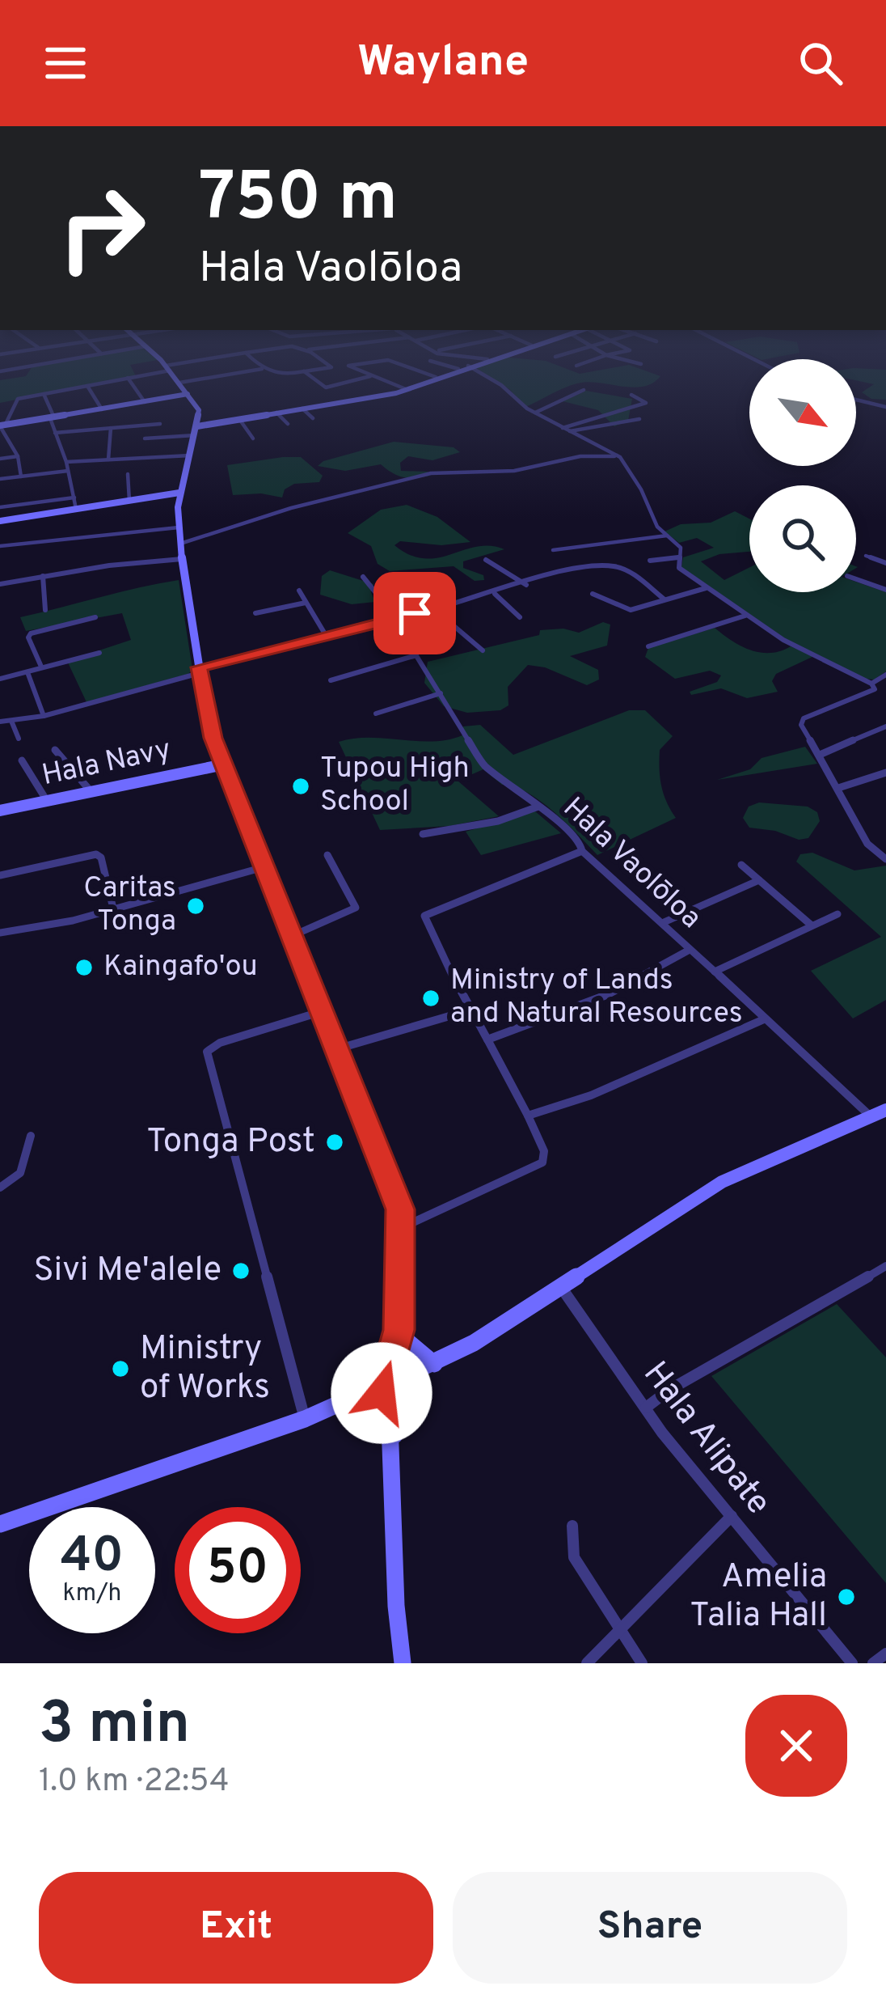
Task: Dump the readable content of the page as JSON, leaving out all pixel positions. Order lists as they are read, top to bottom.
{
  "streets": {
    "main road": ["Hala Navy"],
    "street": ["Hala Vaolōloa", "Hala Alipate"]
  },
  "places": [
    "Tupou High School",
    "Caritas Tonga",
    "Kaingafo'ou",
    "Ministry of Lands and Natural Resources",
    "Tonga Post",
    "Sivi Me'alele",
    "Ministry of Works",
    "Amelia Talia Hall"
  ],
  "north": "bottom right",
  "page": {
    "header": "Waylane",
    "turn": ["750 m", "Hala Vaolōloa"],
    "speed": "40 km/h",
    "limit": "50",
    "heading": ["3 min", "1.0 km · 22:54"],
    "buttons": ["Exit", "Share"]
  }
}
